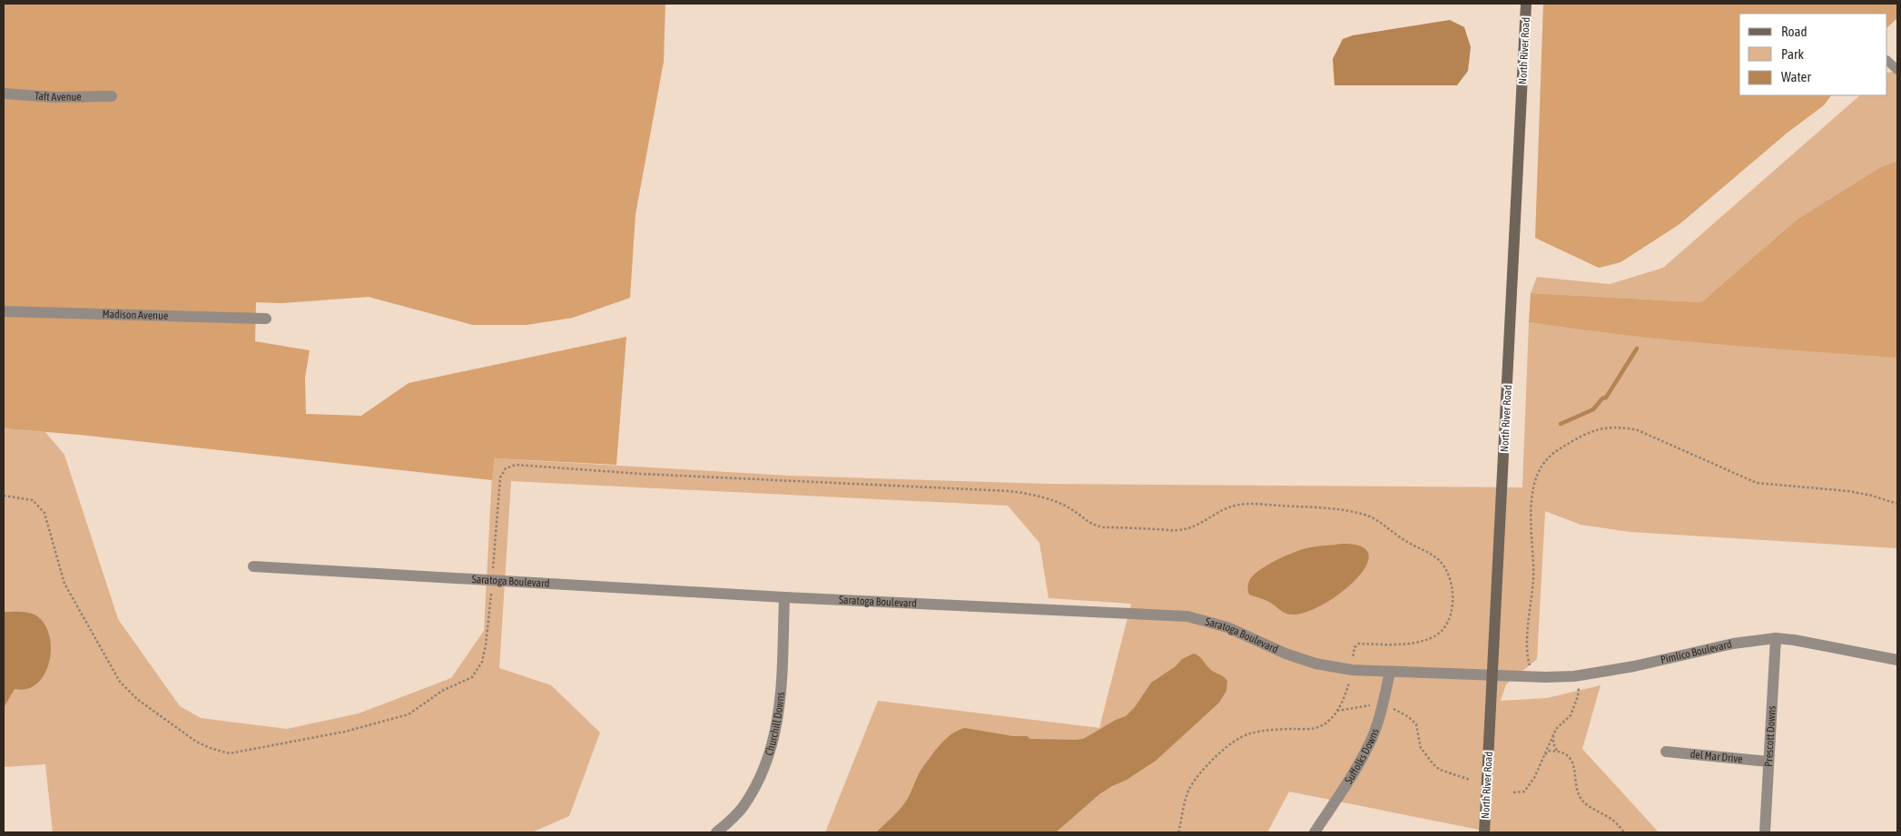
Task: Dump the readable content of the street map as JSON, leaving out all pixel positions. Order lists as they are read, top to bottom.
{
  "streets": {
    "street": [
      "North River Road",
      "Taft Avenue",
      "Madison Avenue",
      "Saratoga Boulevard",
      "Pimlico Boulevard",
      "Churchill Downs",
      "Prescott Downs",
      "Suffolks Downs",
      "del Mar Drive"
    ]
  },
  "crossings": [
    ["North River Road", "Saratoga Boulevard"],
    ["North River Road", "Pimlico Boulevard"],
    ["Saratoga Boulevard", "Pimlico Boulevard"],
    ["Saratoga Boulevard", "Churchill Downs"],
    ["Saratoga Boulevard", "Suffolks Downs"],
    ["Pimlico Boulevard", "Prescott Downs"],
    ["Prescott Downs", "del Mar Drive"]
  ],
  "legend": ["Road", "Park", "Water"]
}
